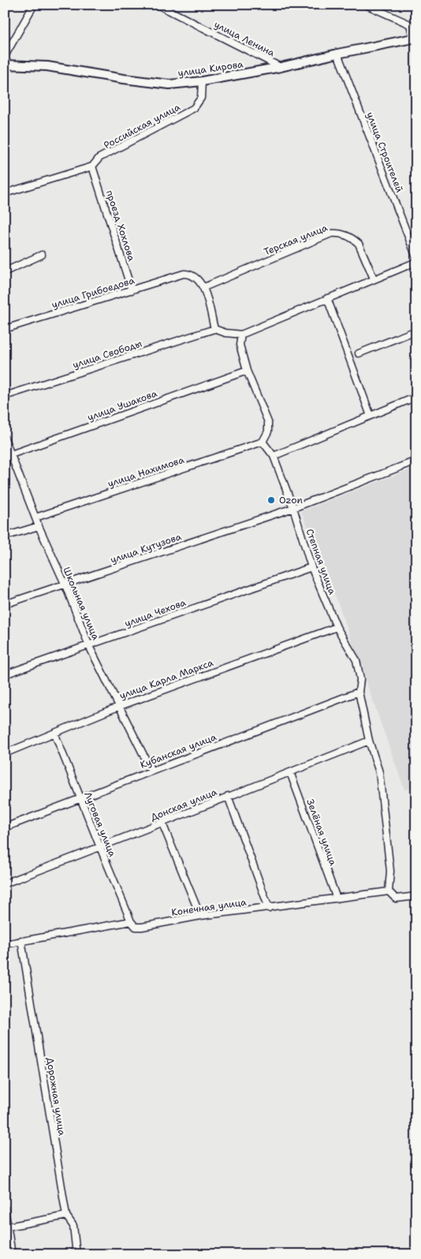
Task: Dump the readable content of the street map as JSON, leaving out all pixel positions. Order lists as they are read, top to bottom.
{
  "streets": {
    "main road": ["улица Кирова"],
    "street": [
      "улица Ленина",
      "Российская улица",
      "улица Строителей",
      "проезд Хохлова",
      "Терская улица",
      "улица Грибоедова",
      "улица Свободы",
      "улица Ушакова",
      "улица Нахимова",
      "улица Кутузова",
      "Степная улица",
      "Школьная улица",
      "улица Чехова",
      "улица Карла Маркса",
      "Кубанская улица",
      "Донская улица",
      "Луговая улица",
      "Зелёная улица",
      "Конечная улица",
      "Дорожная улица"
    ]
  },
  "crossings": [
    ["улица Ленина", "улица Кирова"],
    ["улица Кирова", "Российская улица"],
    ["улица Кирова", "улица Строителей"],
    ["Российская улица", "проезд Хохлова"],
    ["проезд Хохлова", "улица Грибоедова"],
    ["Терская улица", "улица Грибоедова"],
    ["улица Ушакова", "Школьная улица"],
    ["улица Нахимова", "Степная улица"],
    ["улица Нахимова", "Школьная улица"],
    ["улица Кутузова", "Степная улица"],
    ["улица Кутузова", "Школьная улица"],
    ["Степная улица", "улица Чехова"],
    ["Степная улица", "улица Карла Маркса"],
    ["Степная улица", "Кубанская улица"],
    ["Степная улица", "Донская улица"],
    ["Степная улица", "Конечная улица"],
    ["Школьная улица", "улица Чехова"],
    ["Школьная улица", "улица Карла Маркса"],
    ["Школьная улица", "Кубанская улица"],
    ["улица Карла Маркса", "Луговая улица"],
    ["Кубанская улица", "Луговая улица"],
    ["Донская улица", "Луговая улица"],
    ["Донская улица", "Зелёная улица"],
    ["Луговая улица", "Конечная улица"],
    ["Зелёная улица", "Конечная улица"],
    ["Конечная улица", "Дорожная улица"]
  ],
  "places": ["Ozon"]
}
